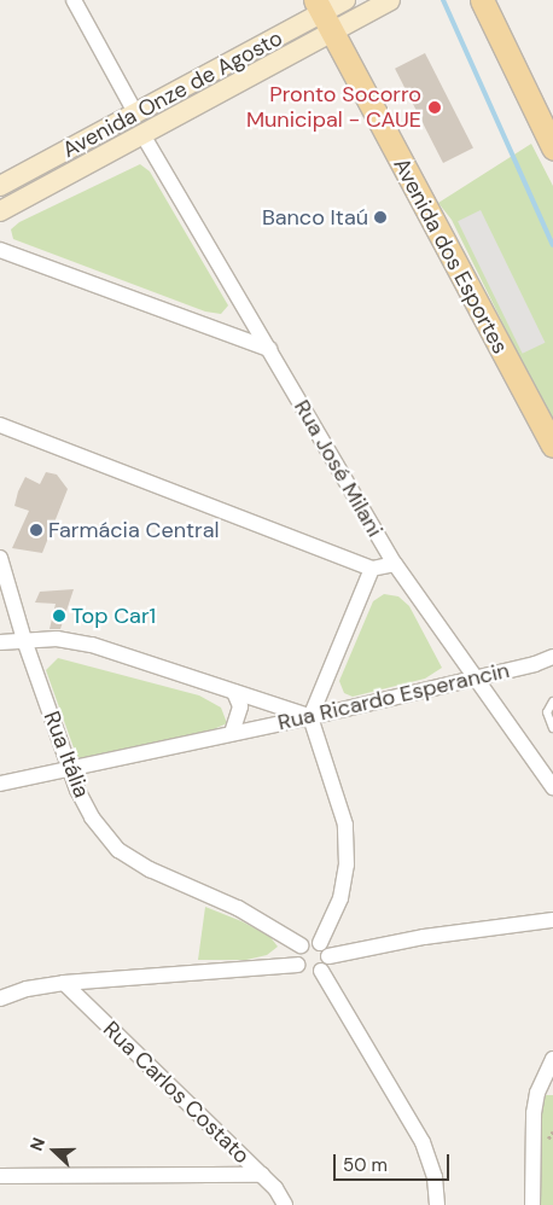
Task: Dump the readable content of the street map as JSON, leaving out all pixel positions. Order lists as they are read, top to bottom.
{
  "streets": {
    "main road": ["Avenida Onze de Agosto", "Avenida dos Esportes"],
    "street": [
      "Rua José Milani",
      "Rua Ricardo Esperancin",
      "Rua Itália",
      "Rua Carlos Costato"
    ]
  },
  "crossings": [
    ["Avenida Onze de Agosto", "Avenida dos Esportes"],
    ["Avenida Onze de Agosto", "Rua José Milani"],
    ["Rua José Milani", "Rua Ricardo Esperancin"],
    ["Rua Ricardo Esperancin", "Rua Itália"]
  ],
  "places": [
    "Pronto Socorro Municipal - CAUE",
    "Banco Itaú",
    "Farmácia Central",
    "Top Car1"
  ],
  "scale_bar": "50 m",
  "north": "left"
}
